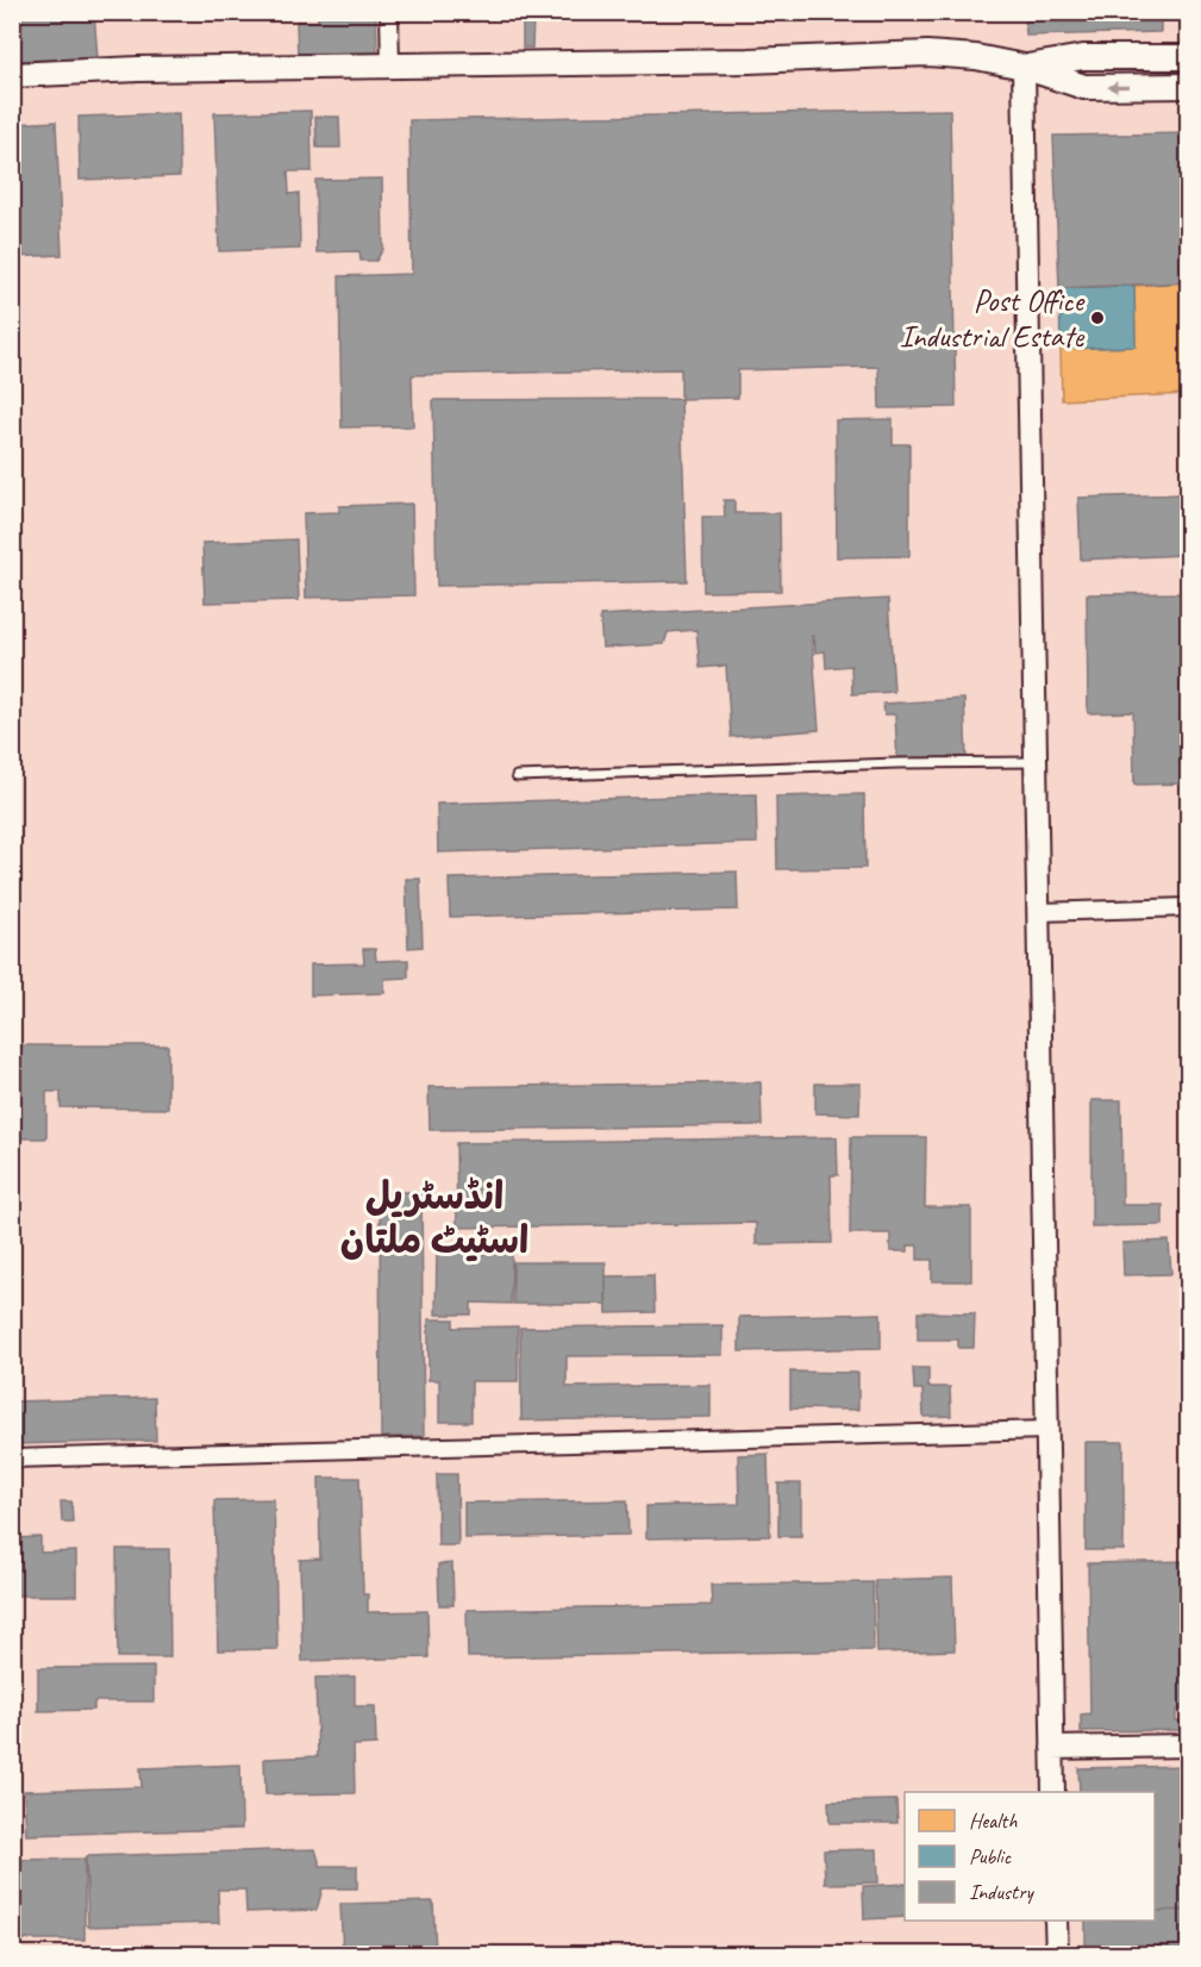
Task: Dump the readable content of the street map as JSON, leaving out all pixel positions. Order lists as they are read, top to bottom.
{
  "districts": ["انڈسٹریل اسٹیٹ ملتان"],
  "places": ["Post Office Industrial Estate"],
  "legend": ["Health", "Public", "Industry"]
}
